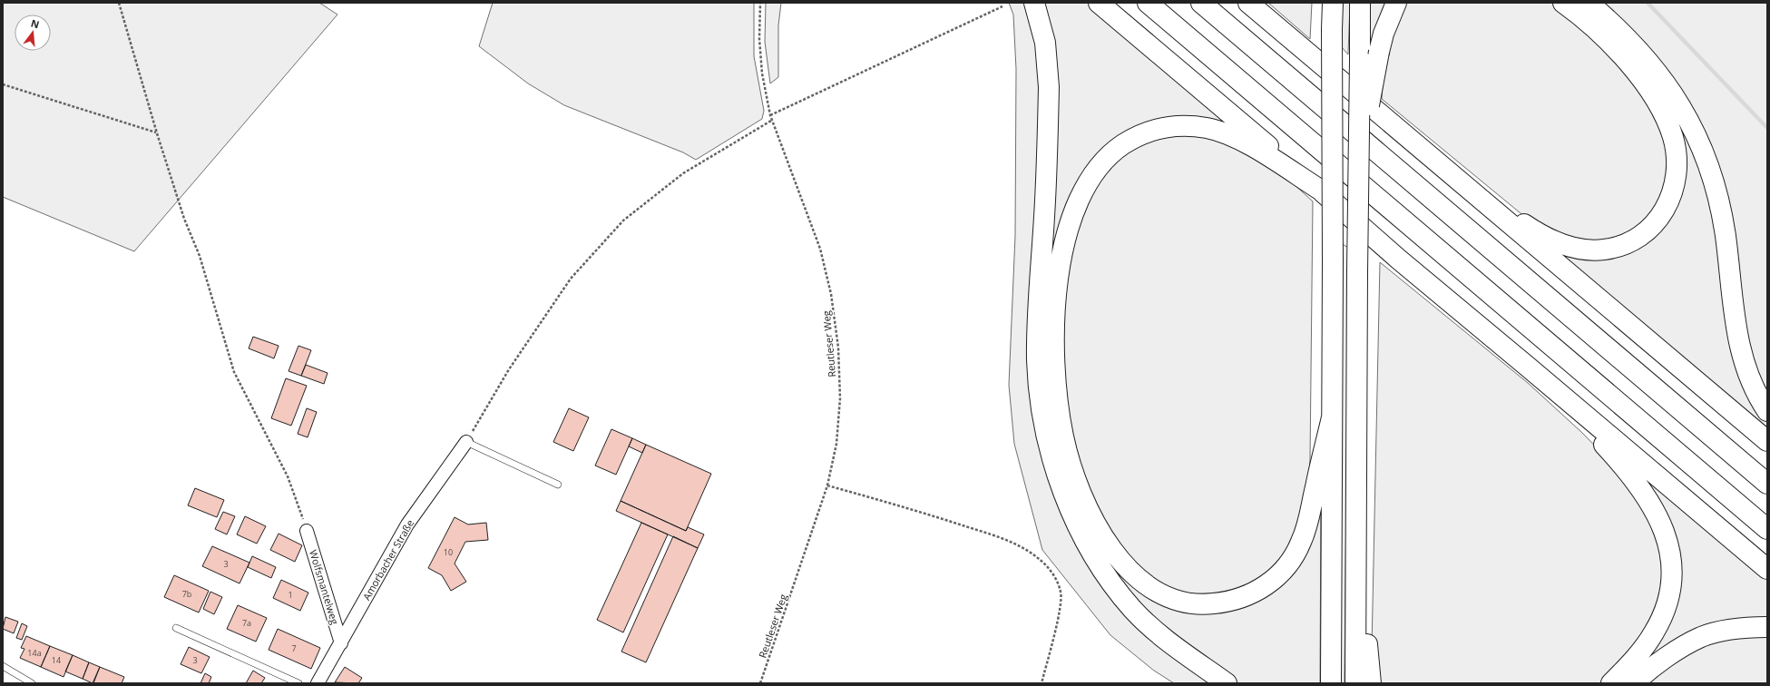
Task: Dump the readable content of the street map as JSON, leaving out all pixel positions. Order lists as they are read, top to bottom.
{
  "streets": {
    "street": ["Amorbacher Straße", "Wolfsmantelweg"],
    "path": ["Reutleser Weg"]
  },
  "crossings": [
    ["Amorbacher Straße", "Wolfsmantelweg"]
  ],
  "house_numbers": [
    "10",
    "3",
    "7b",
    "1",
    "7a",
    "7",
    "14a",
    "14",
    "3"
  ],
  "north": "top"
}
